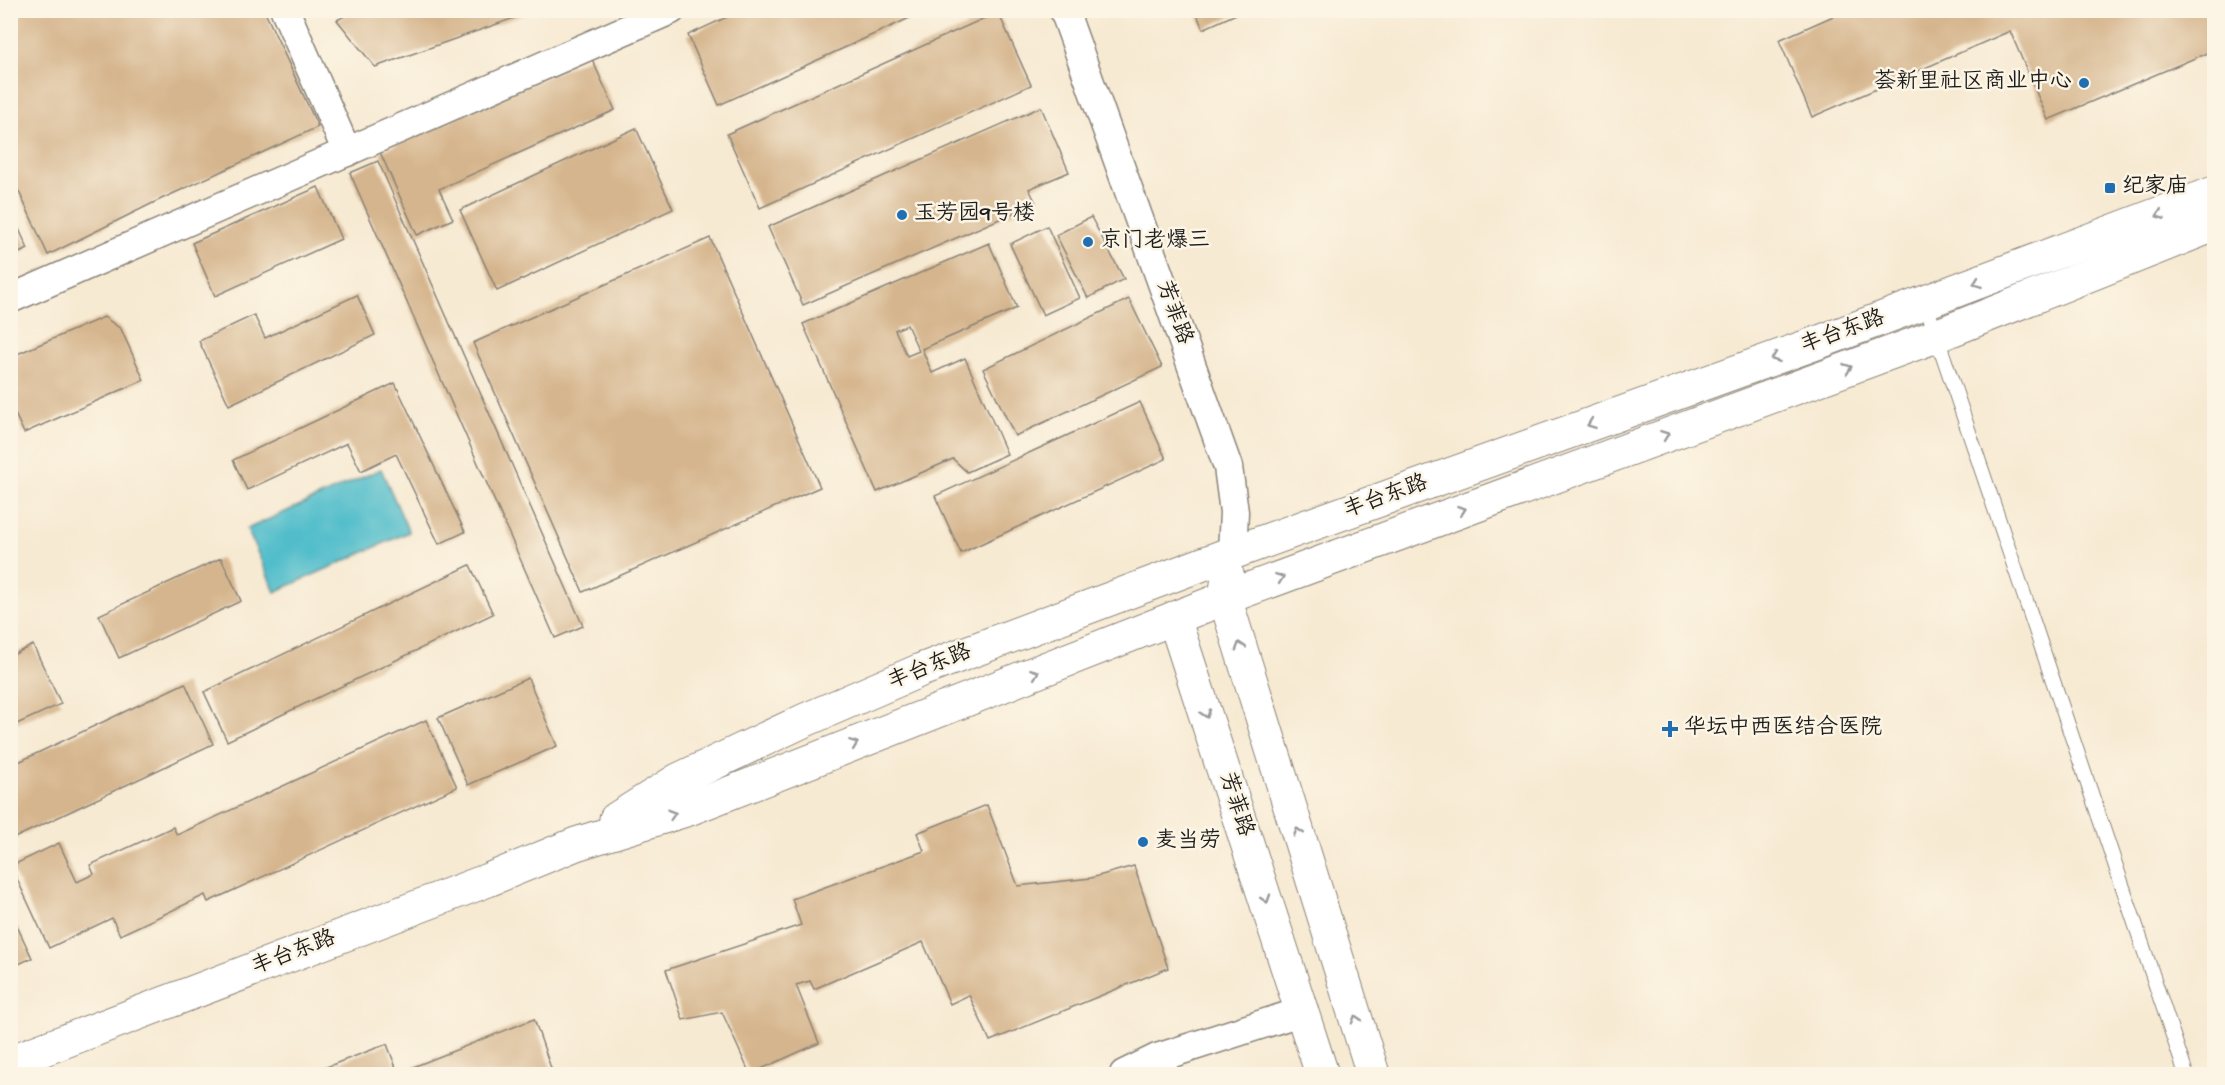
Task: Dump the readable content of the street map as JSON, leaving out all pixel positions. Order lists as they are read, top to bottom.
{
  "streets": {
    "street": ["芳菲路", "丰台东路"]
  },
  "crossings": [
    ["芳菲路", "丰台东路"]
  ],
  "places": {
    "other": [
      "荟新里社区商业中心",
      "玉芳园9号楼",
      "京门老爆三",
      "麦当劳"
    ],
    "transit": ["纪家庙"],
    "health": ["华坛中西医结合医院"]
  }
}
